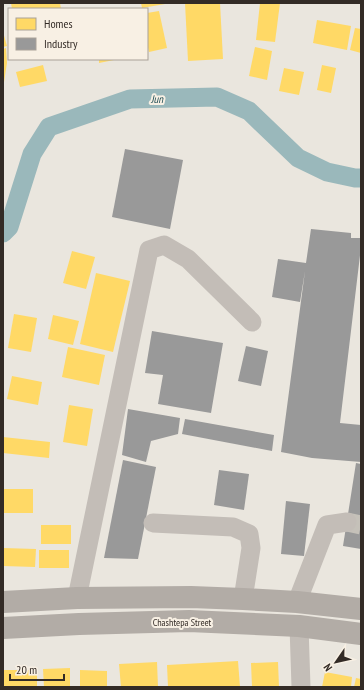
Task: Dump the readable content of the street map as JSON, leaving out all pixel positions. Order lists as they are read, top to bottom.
{
  "streets": {
    "main road": ["Chashtepa Street"]
  },
  "water": ["Jun"],
  "legend": ["Homes", "Industry"],
  "scale_bar": "20 m",
  "north": "bottom left"
}
